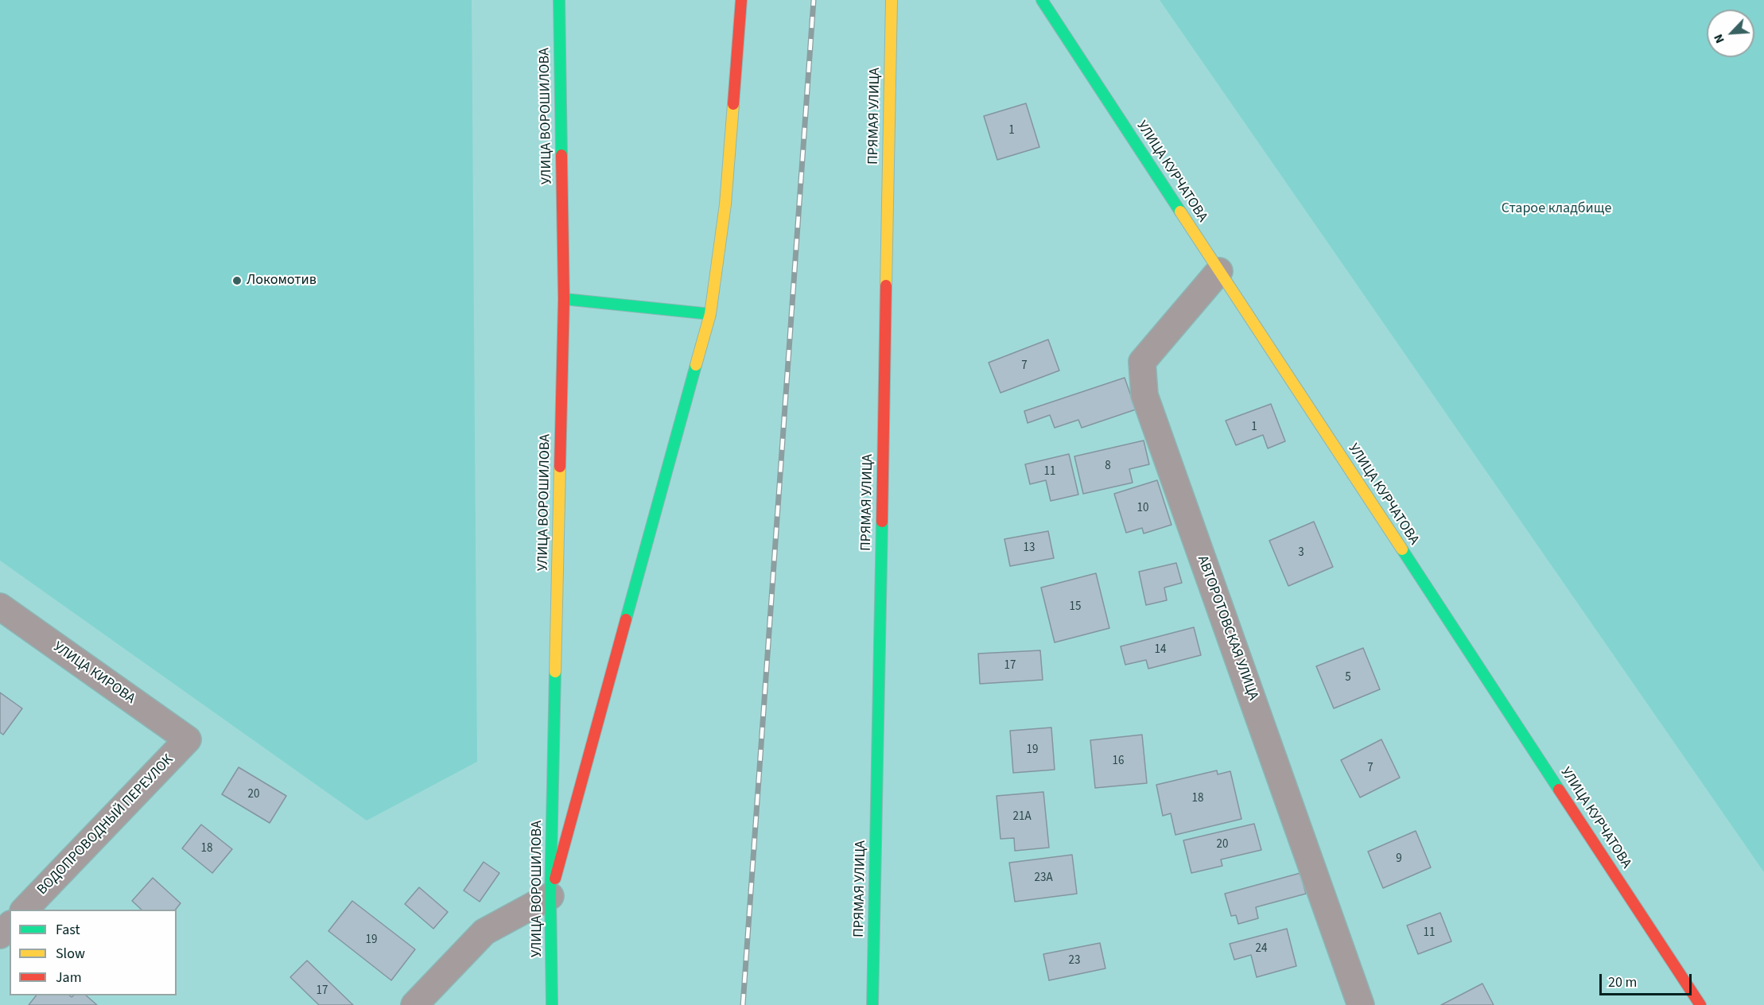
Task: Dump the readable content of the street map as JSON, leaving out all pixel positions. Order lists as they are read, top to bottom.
{
  "streets": {
    "street": [
      "УЛИЦА ВОРОШИЛОВА",
      "ПРЯМАЯ УЛИЦА",
      "УЛИЦА КУРЧАТОВА",
      "АВТОРОТОВСКАЯ УЛИЦА",
      "УЛИЦА КИРОВА",
      "ВОДОПРОВОДНЫЙ ПЕРЕУЛОК"
    ]
  },
  "crossings": [
    ["УЛИЦА КУРЧАТОВА", "АВТОРОТОВСКАЯ УЛИЦА"],
    ["УЛИЦА КИРОВА", "ВОДОПРОВОДНЫЙ ПЕРЕУЛОК"]
  ],
  "parks": ["Старое кладбище"],
  "places": ["Локомотив"],
  "house_numbers": [
    "1",
    "7",
    "1",
    "8",
    "11",
    "10",
    "13",
    "3",
    "15",
    "14",
    "17",
    "5",
    "19",
    "16",
    "7",
    "20",
    "18",
    "21А",
    "20",
    "18",
    "9",
    "23А",
    "11",
    "19",
    "24",
    "23",
    "17"
  ],
  "legend": ["Fast", "Slow", "Jam"],
  "scale_bar": "20 m",
  "north": "bottom left"
}
